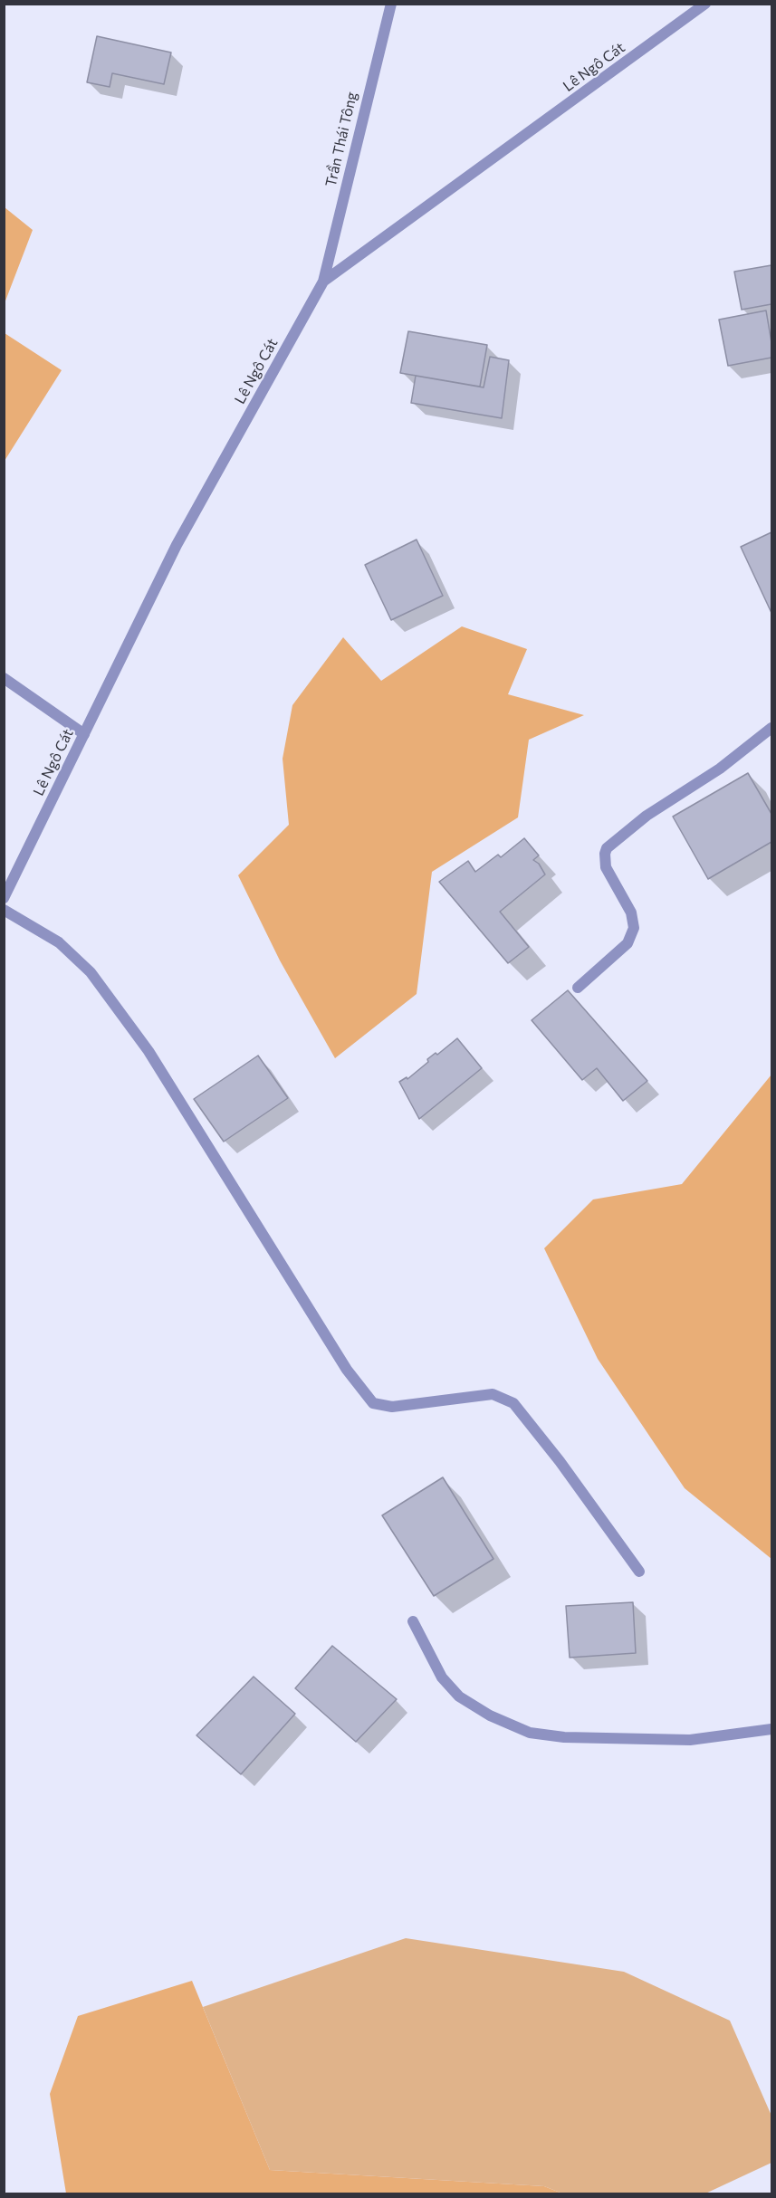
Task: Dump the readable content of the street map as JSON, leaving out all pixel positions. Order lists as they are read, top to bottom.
{
  "streets": {
    "street": ["Lê Ngô Cát", "Trần Thái Tông"]
  },
  "crossings": [
    ["Lê Ngô Cát", "Trần Thái Tông"]
  ]
}
